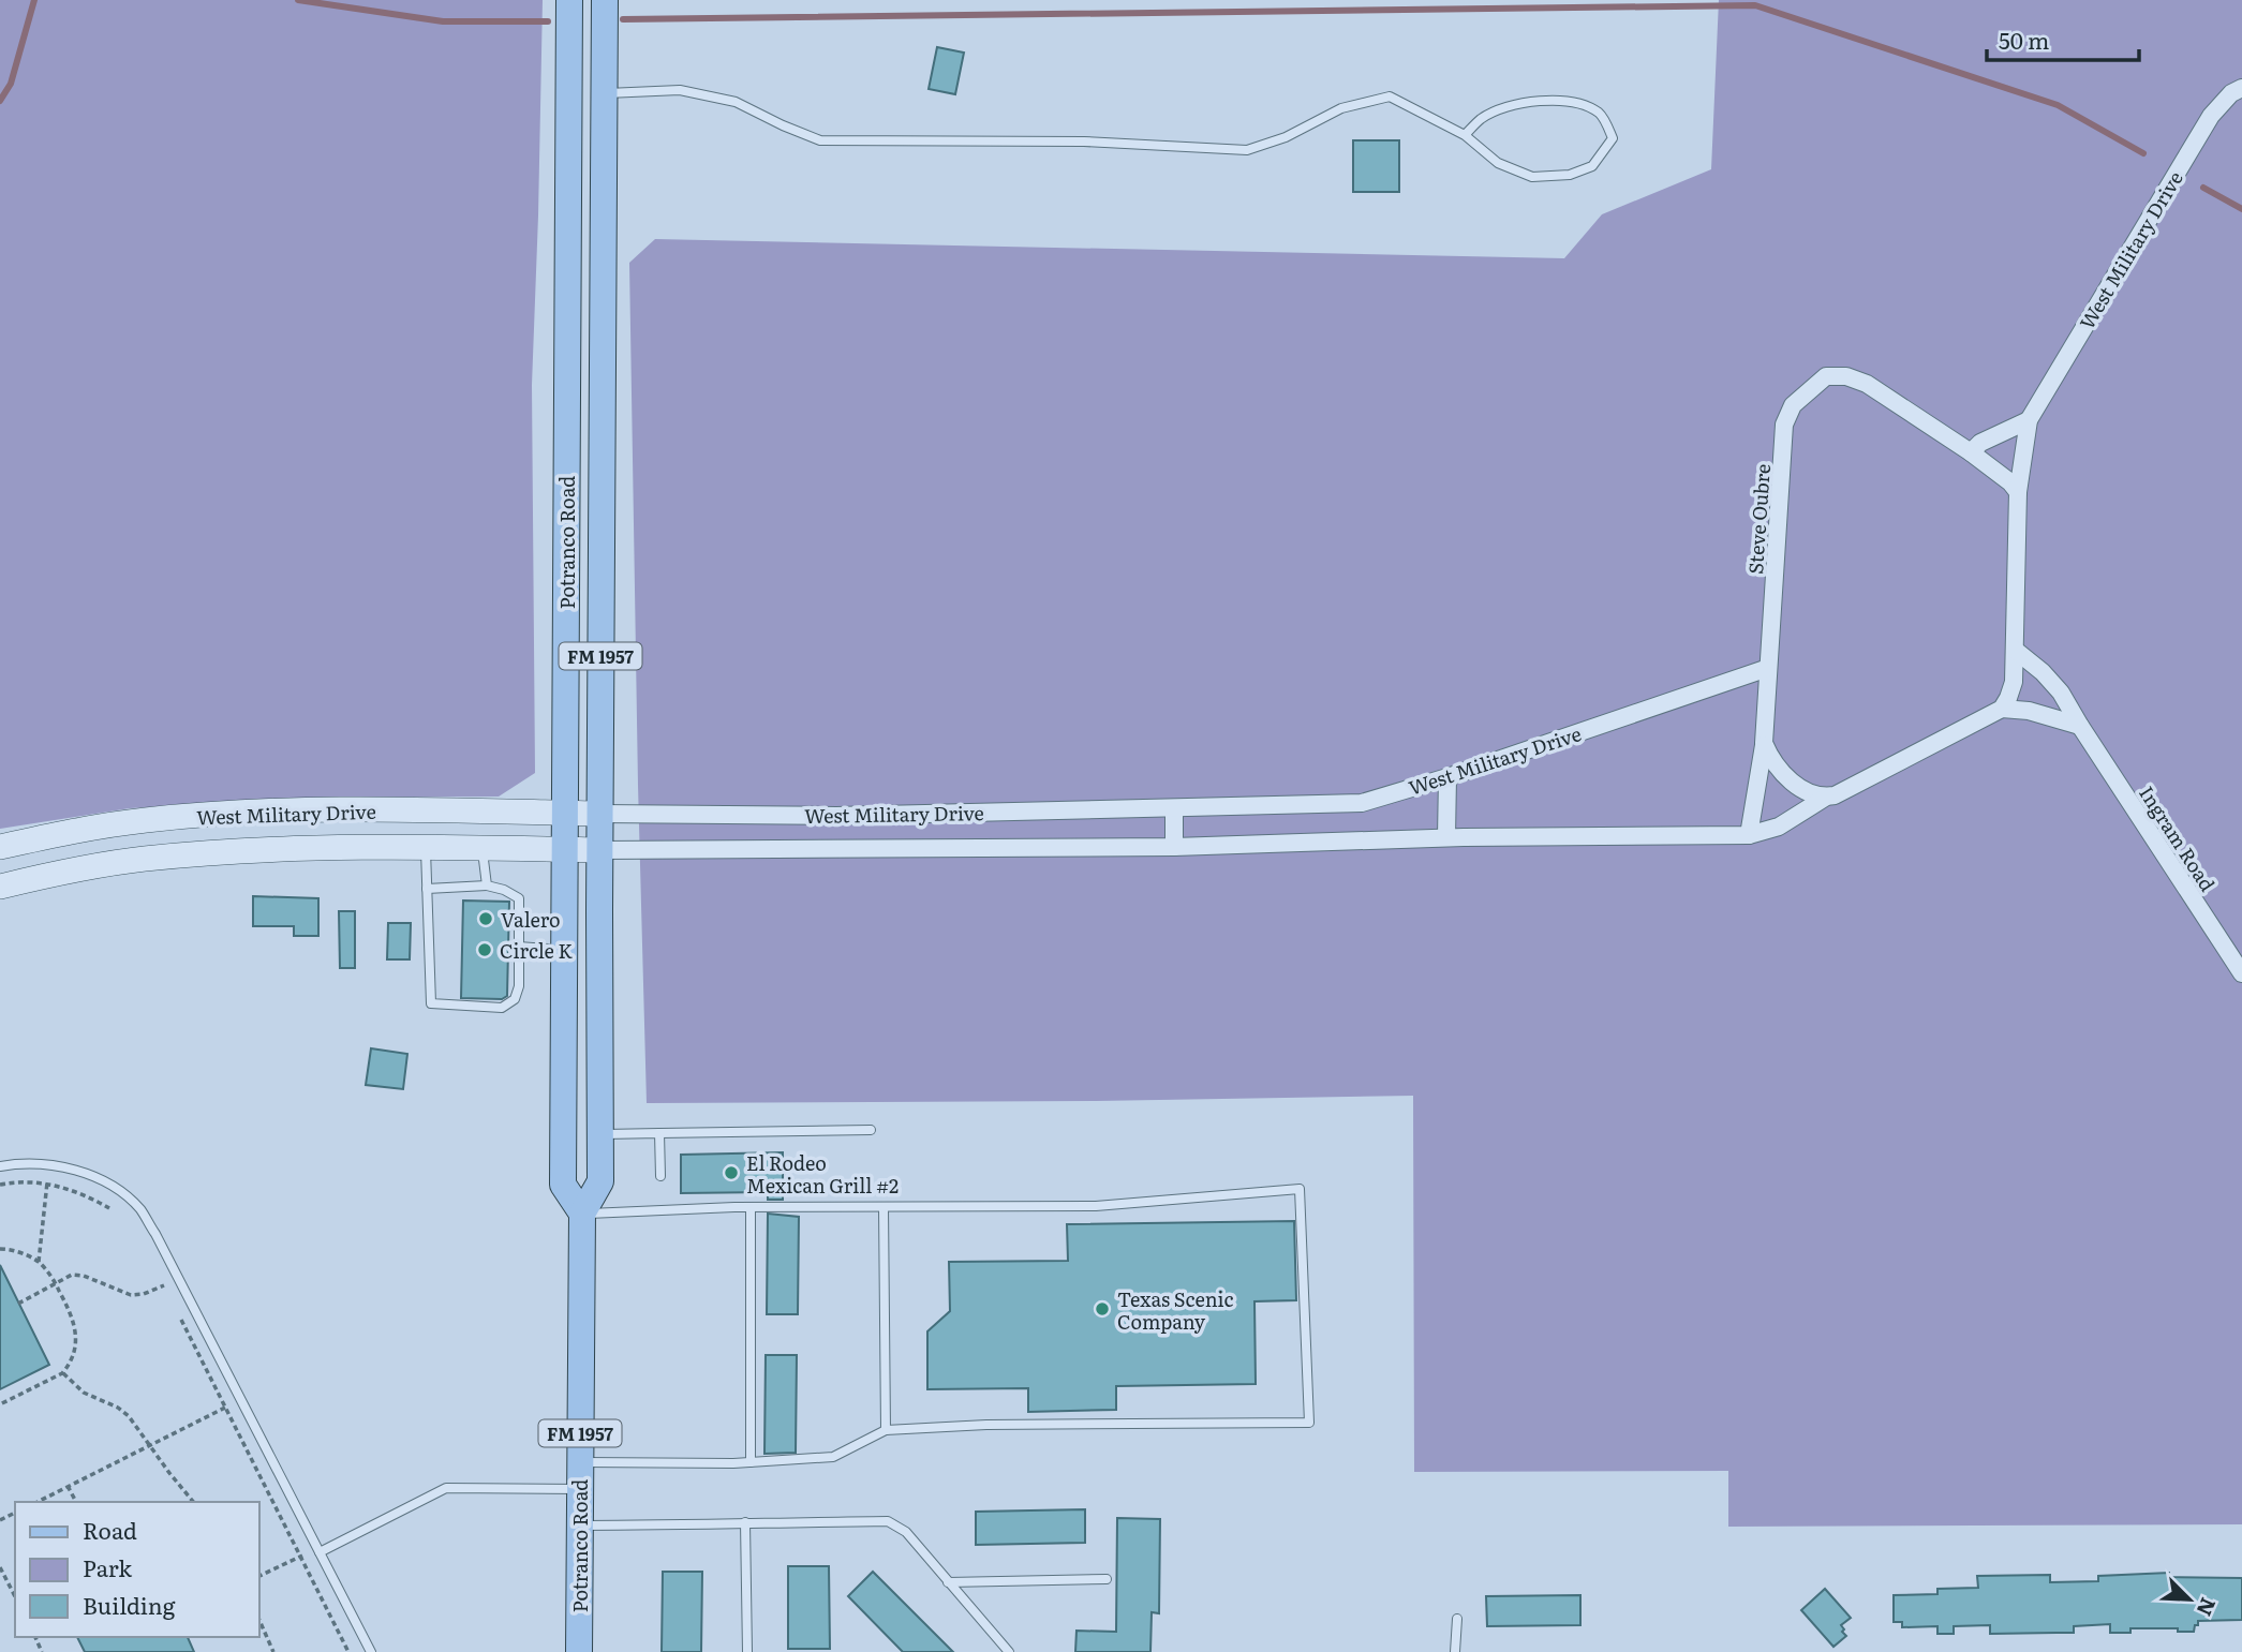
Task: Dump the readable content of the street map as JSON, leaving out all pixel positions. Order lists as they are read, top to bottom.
{
  "streets": {
    "main road": ["West Military Drive", "Potranco Road", "FM 1957"],
    "street": ["Steve Oubre", "Ingram Road"]
  },
  "crossings": [
    ["West Military Drive", "Steve Oubre"],
    ["West Military Drive", "Potranco Road"]
  ],
  "places": [
    "Valero",
    "Circle K",
    "El Rodeo Mexican Grill #2",
    "Texas Scenic Company"
  ],
  "legend": ["Road", "Park", "Building"],
  "scale_bar": "50 m",
  "north": "bottom right"
}
